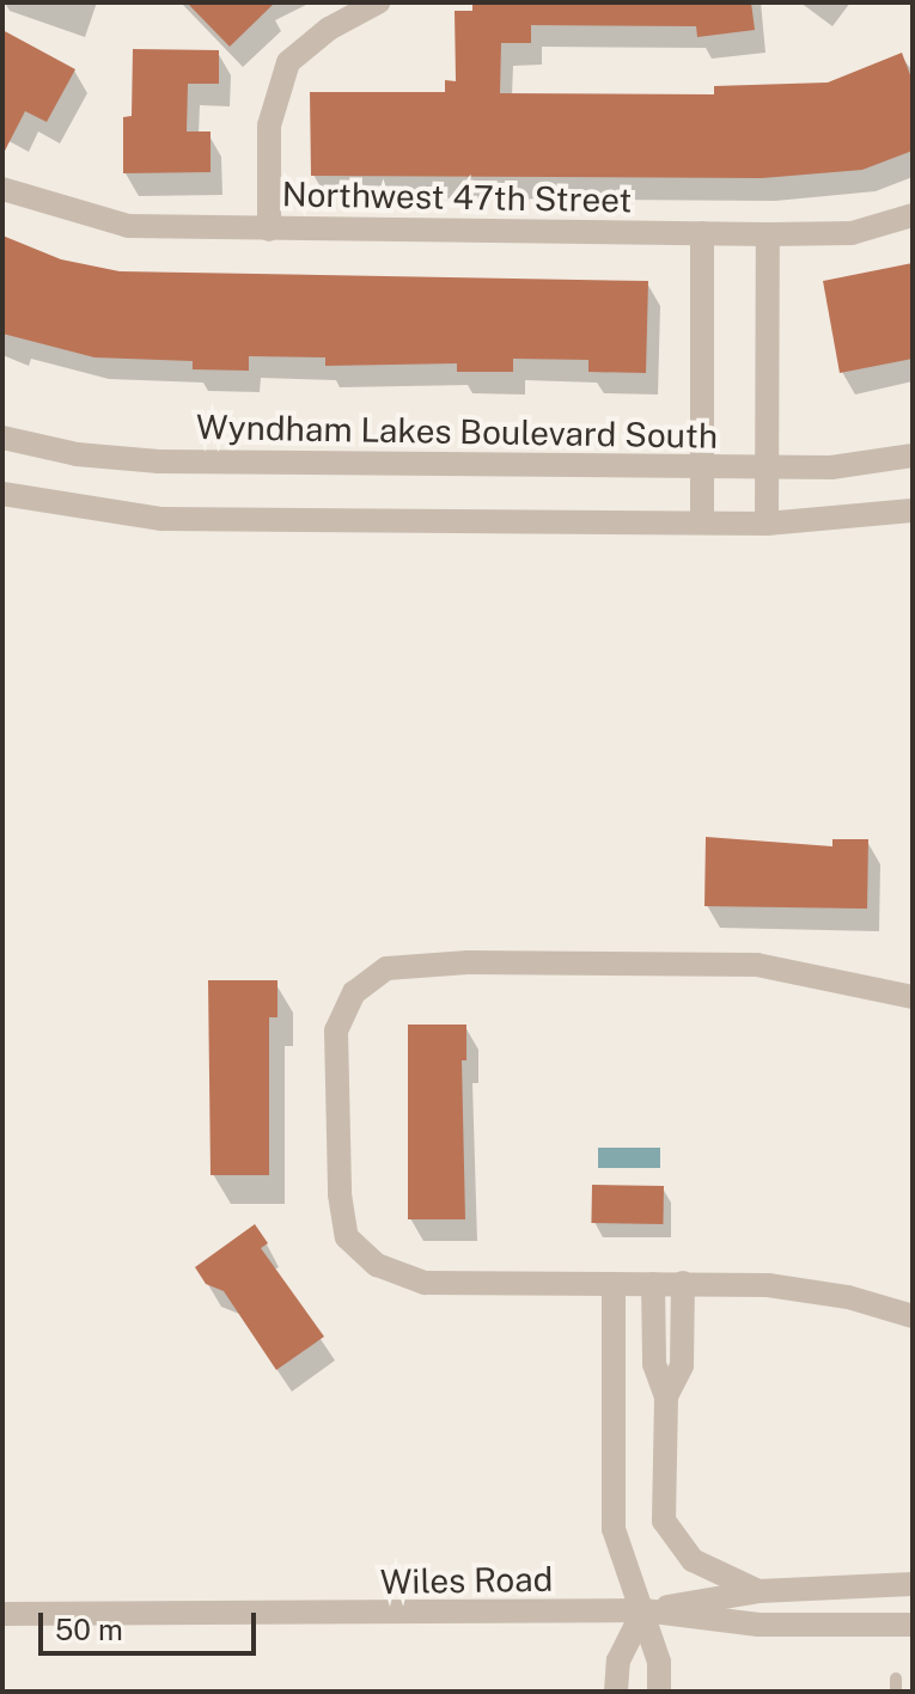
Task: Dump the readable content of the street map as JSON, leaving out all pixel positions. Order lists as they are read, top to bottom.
{
  "streets": {
    "street": ["Northwest 47th Street", "Wyndham Lakes Boulevard South", "Wiles Road"]
  },
  "scale_bar": "50 m"
}
